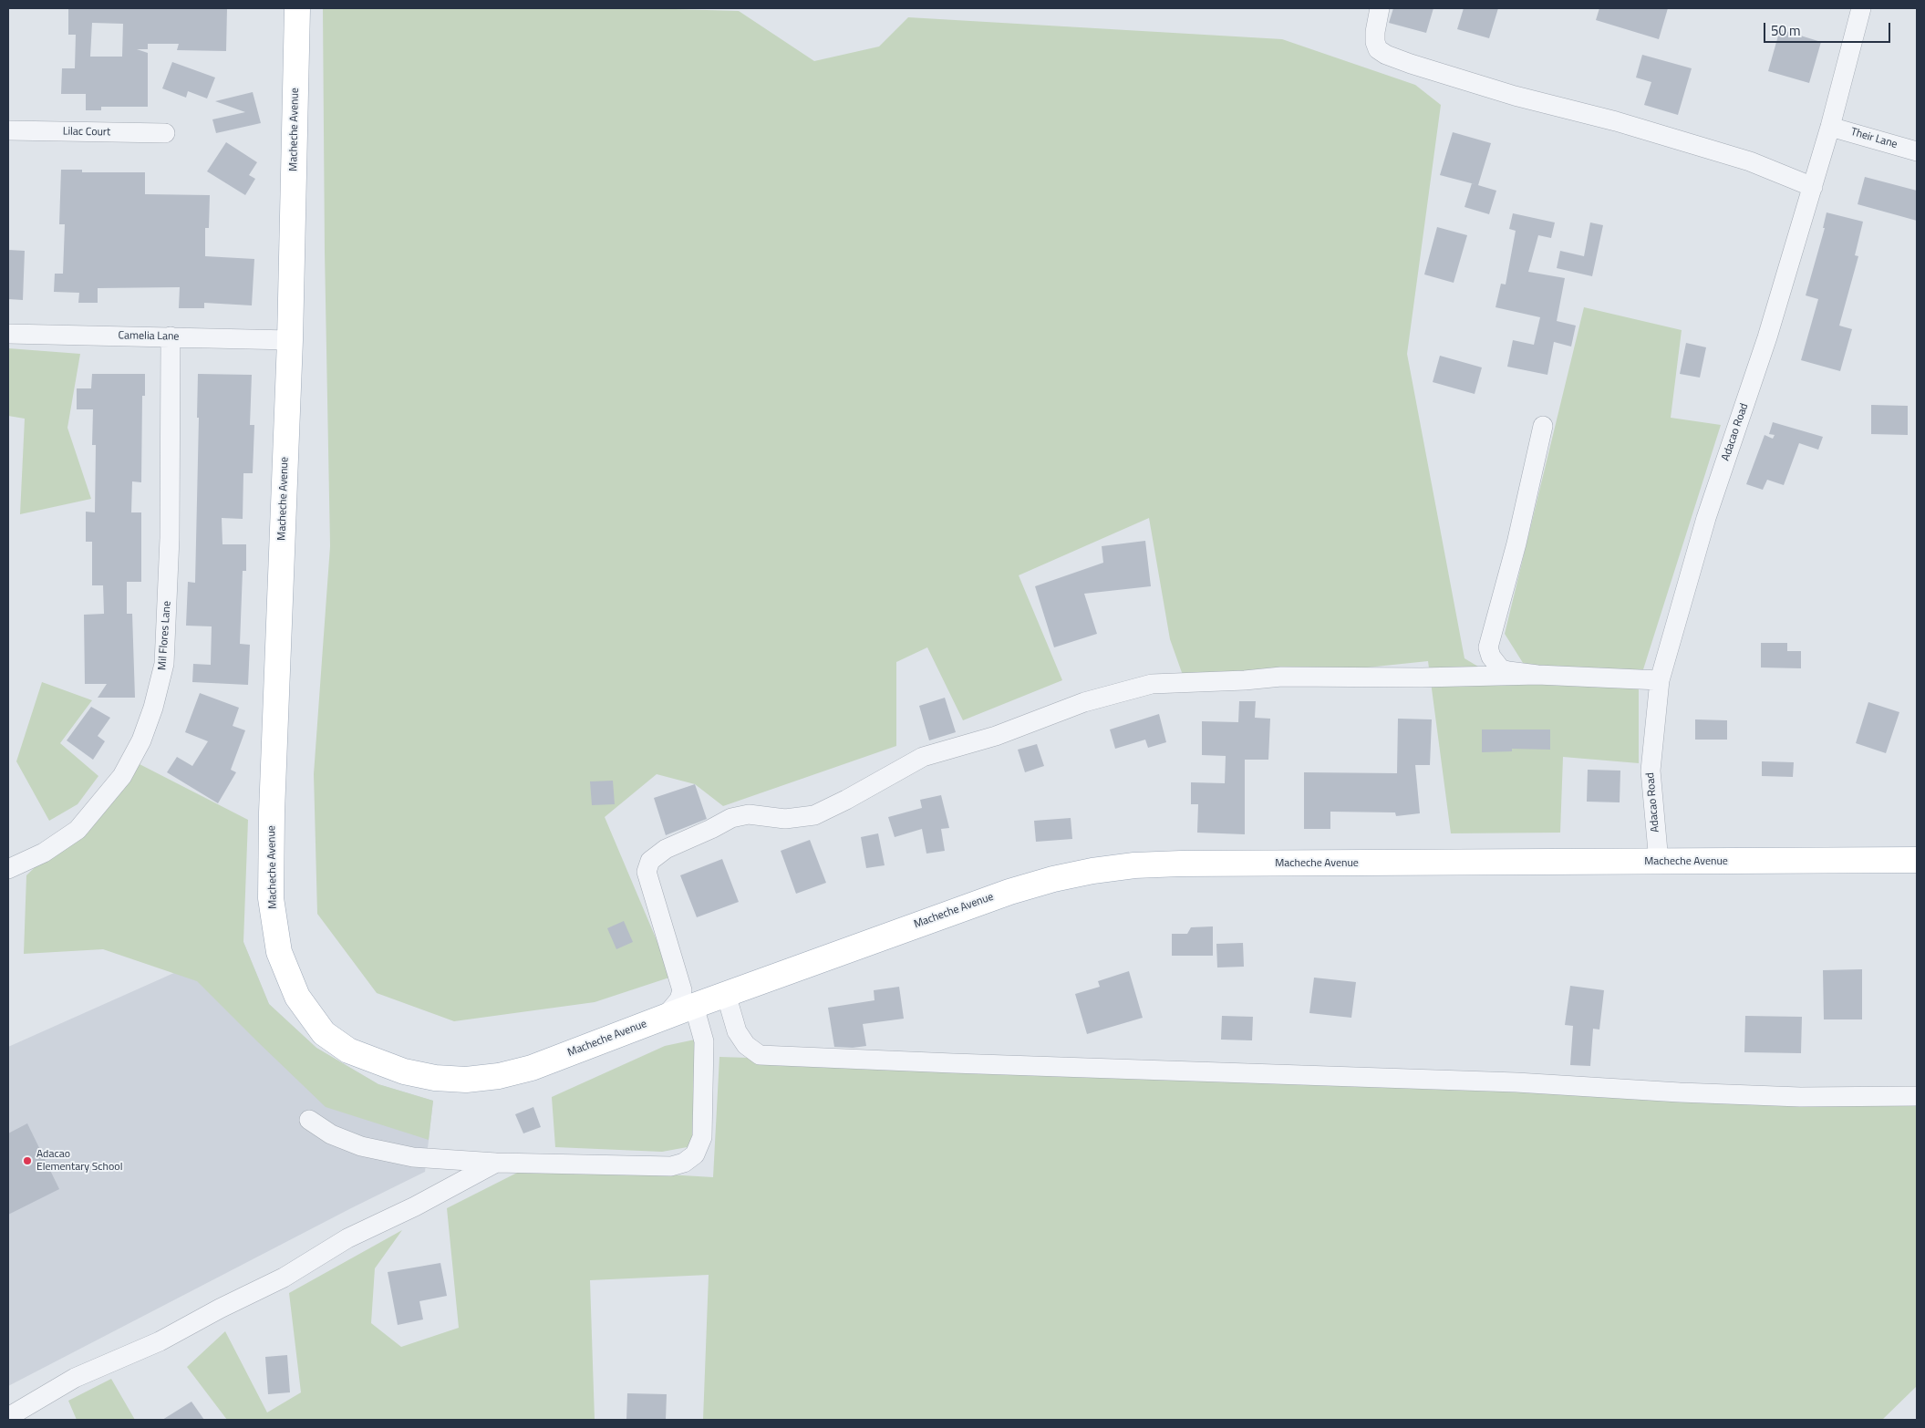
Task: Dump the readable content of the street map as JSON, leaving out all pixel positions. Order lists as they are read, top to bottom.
{
  "streets": {
    "main road": ["Macheche Avenue"],
    "street": [
      "Lilac Court",
      "Their Lane",
      "Camelia Lane",
      "Adacao Road",
      "Mil Flores Lane"
    ]
  },
  "crossings": [
    ["Macheche Avenue", "Camelia Lane"],
    ["Macheche Avenue", "Adacao Road"],
    ["Their Lane", "Adacao Road"],
    ["Camelia Lane", "Mil Flores Lane"]
  ],
  "places": ["Adacao Elementary School"],
  "scale_bar": "50 m"
}
